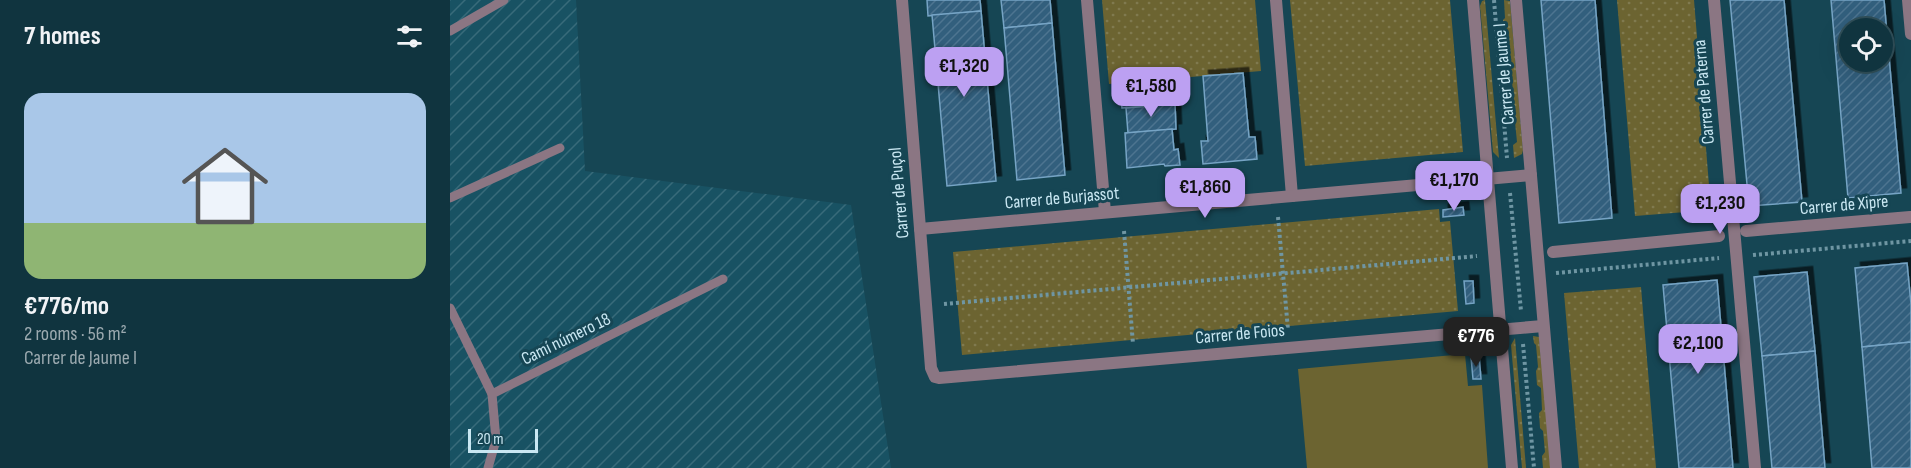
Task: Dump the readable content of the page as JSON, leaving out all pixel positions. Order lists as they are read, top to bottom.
{
  "streets": {
    "street": [
      "Carrer de Jaume I",
      "Carrer de Paterna",
      "Carrer de Puçol",
      "Carrer de Burjassot",
      "Carrer de Xipre",
      "Carrer de Foios"
    ],
    "lane": ["Camí número 18"]
  },
  "crossings": [
    ["Carrer de Jaume I", "Carrer de Burjassot"],
    ["Carrer de Jaume I", "Carrer de Foios"],
    ["Carrer de Puçol", "Carrer de Burjassot"],
    ["Carrer de Puçol", "Carrer de Foios"]
  ],
  "scale_bar": "20 m",
  "page": {
    "heading": "7 homes",
    "price": [
      "€1,320",
      "€1,580",
      "€1,170",
      "€1,860",
      "€1,230",
      "€776",
      "€2,100"
    ],
    "list": [
      {
        "name": "€776/mo",
        "note": "2 rooms · 56 m² · Carrer de Jaume I"
      }
    ],
    "scale": "20 m"
  }
}
